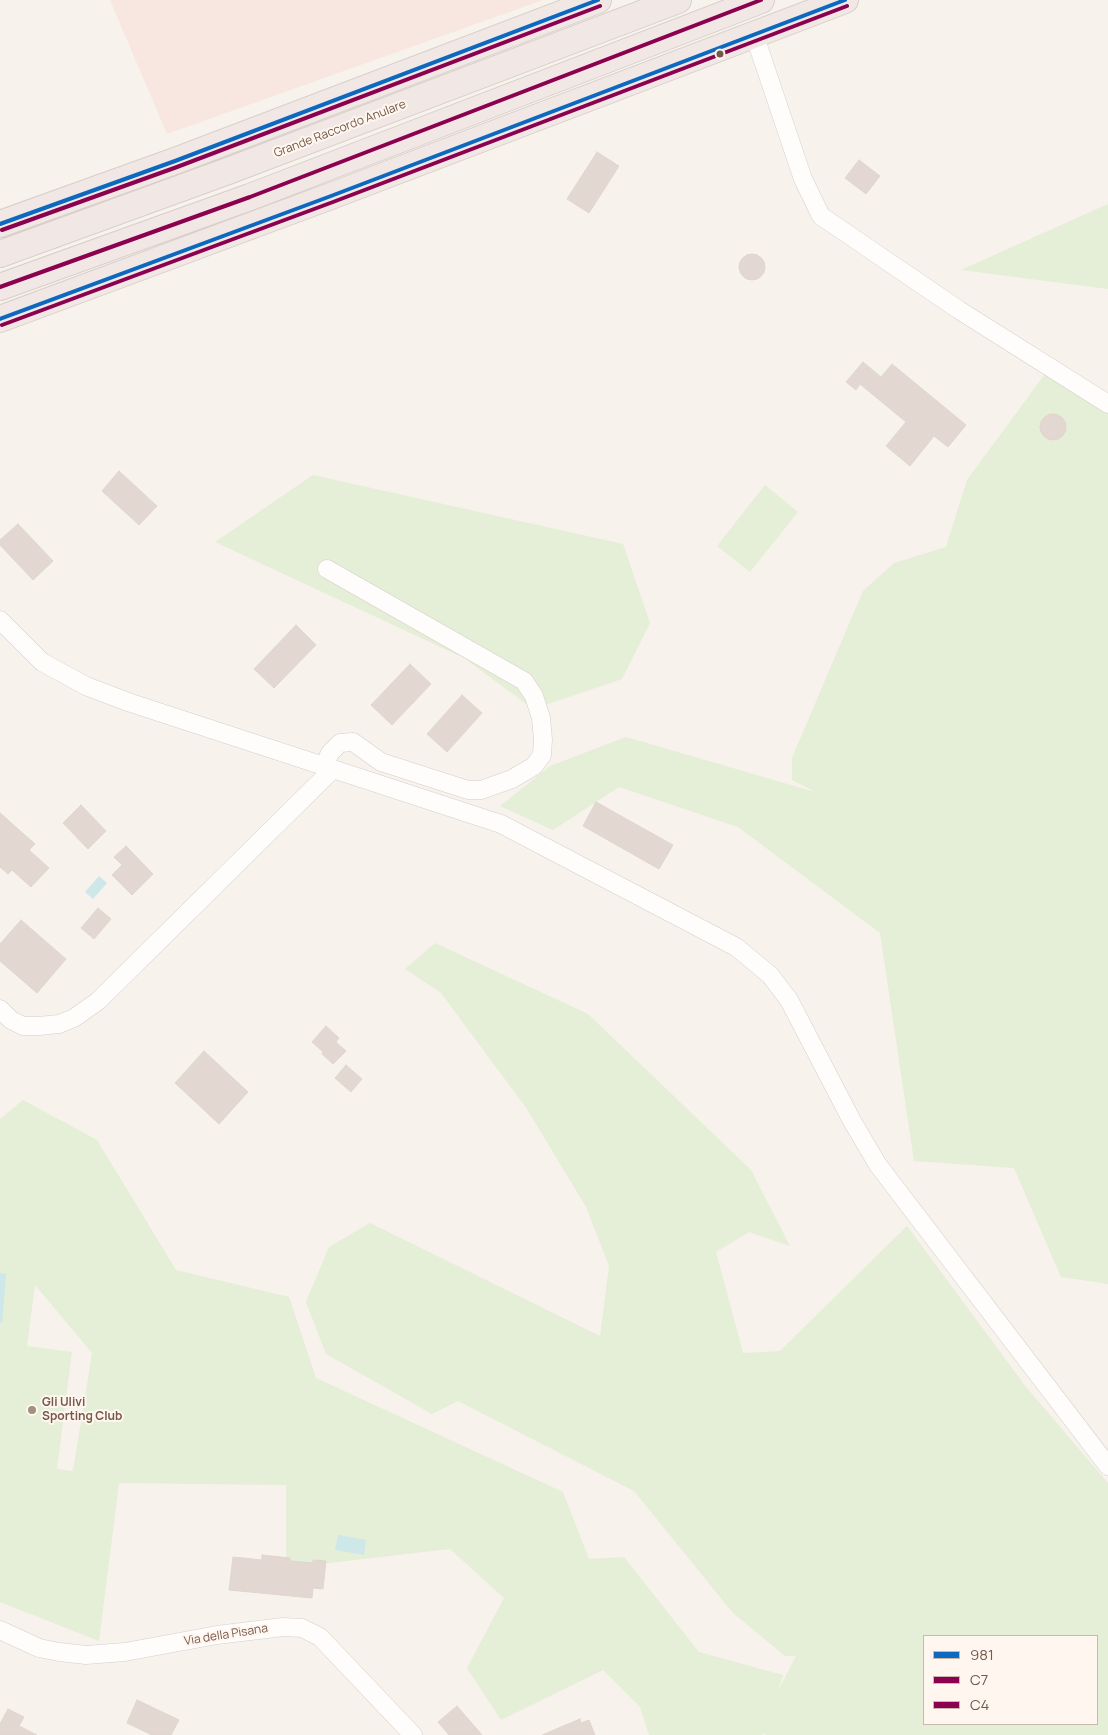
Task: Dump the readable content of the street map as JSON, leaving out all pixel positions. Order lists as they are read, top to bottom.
{
  "streets": {
    "highway": ["Grande Raccordo Anulare"],
    "street": ["Via della Pisana"]
  },
  "places": ["Gli Ulivi Sporting Club"],
  "lines": ["transit line 981", "transit line C4", "transit line C7"],
  "legend": ["981", "C7", "C4"]
}
